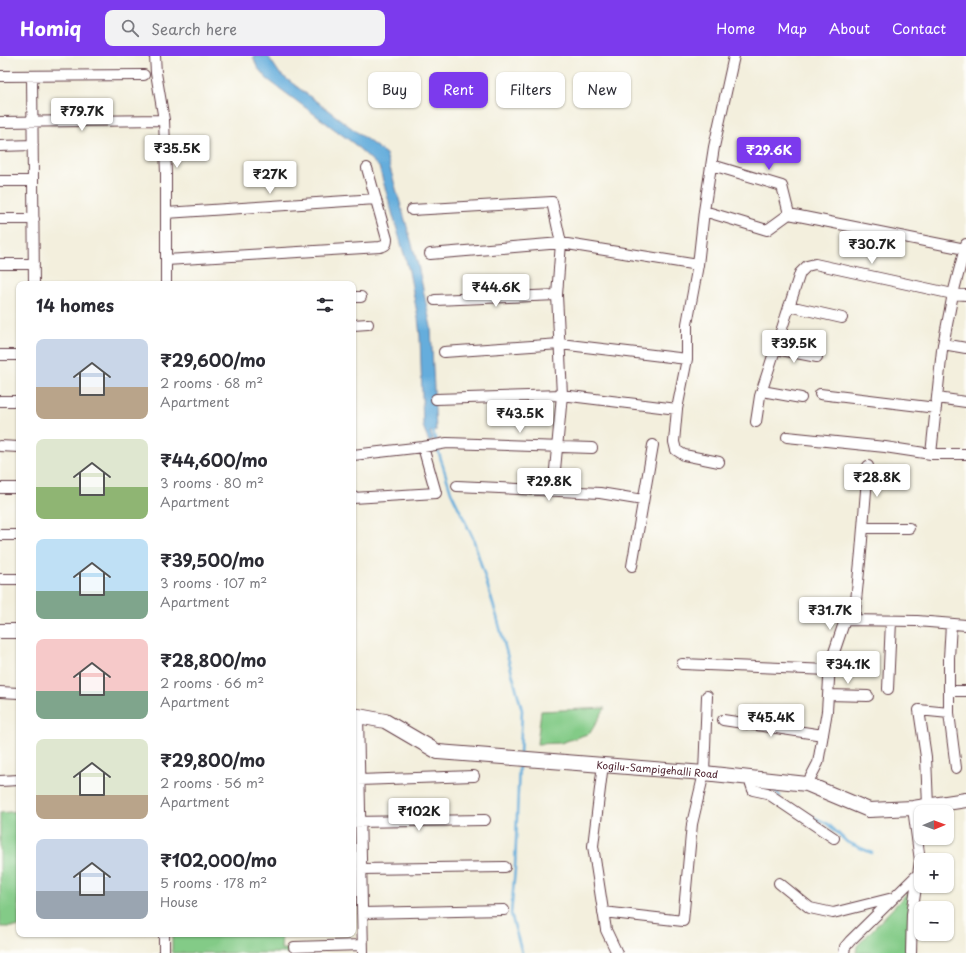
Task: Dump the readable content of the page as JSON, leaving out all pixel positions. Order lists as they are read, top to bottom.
{
  "streets": {
    "street": ["Kogilu-Sampigehalli Road"]
  },
  "north": "right",
  "page": {
    "header": "Homiq",
    "search": "Search here",
    "nav": [
      "Home",
      "Map",
      "About",
      "Contact"
    ],
    "chip": [
      "Buy",
      "Rent",
      "Filters",
      "New"
    ],
    "price": [
      "₹79.7K",
      "₹35.5K",
      "₹29.6K",
      "₹27K",
      "₹30.7K",
      "₹44.6K",
      "₹39.5K",
      "₹43.5K",
      "₹28.8K",
      "₹29.8K",
      "₹31.7K",
      "₹34.1K",
      "₹45.4K",
      "₹102K"
    ],
    "heading": "14 homes",
    "list": [
      {
        "name": "₹29,600/mo",
        "note": "2 rooms · 68 m² · Apartment"
      },
      {
        "name": "₹44,600/mo",
        "note": "3 rooms · 80 m² · Apartment"
      },
      {
        "name": "₹39,500/mo",
        "note": "3 rooms · 107 m² · Apartment"
      },
      {
        "name": "₹28,800/mo",
        "note": "2 rooms · 66 m² · Apartment"
      },
      {
        "name": "₹29,800/mo",
        "note": "2 rooms · 56 m² · Apartment"
      },
      {
        "name": "₹102,000/mo",
        "note": "5 rooms · 178 m² · House"
      }
    ],
    "map_buttons": ["+", "−"]
  }
}
